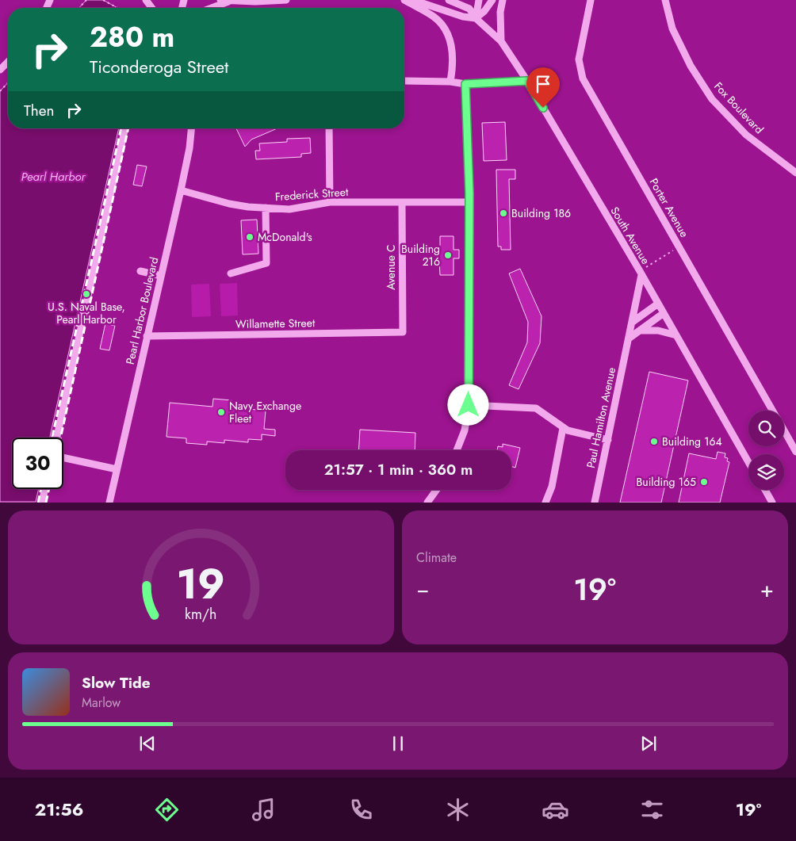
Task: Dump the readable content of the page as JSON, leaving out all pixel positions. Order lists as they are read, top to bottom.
{
  "streets": {
    "street": [
      "Fox Boulevard",
      "Frederick Street",
      "Porter Avenue",
      "South Avenue",
      "Avenue C",
      "Pearl Harbor Boulevard",
      "Willamette Street",
      "Paul Hamilton Avenue"
    ]
  },
  "crossings": [
    ["Frederick Street", "Avenue C"],
    ["Frederick Street", "Pearl Harbor Boulevard"],
    ["South Avenue", "Paul Hamilton Avenue"],
    ["Avenue C", "Willamette Street"],
    ["Pearl Harbor Boulevard", "Willamette Street"]
  ],
  "water": ["Pearl Harbor"],
  "places": [
    "Building 186",
    "McDonald's",
    "Building 216",
    "U.S. Naval Base, Pearl Harbor",
    "Navy Exchange Fleet",
    "Building 164",
    "Building 165"
  ],
  "page": {
    "turn": ["280 m", "Ticonderoga Street"],
    "then": "Then",
    "limit": "30",
    "trip": "21:57 · 1 min · 360 m",
    "tile": "Climate",
    "heat": ["−", "19°", "+"],
    "song": ["Slow Tide", "Marlow"],
    "tabs": ["21:56", "19°"],
    "gauge": ["19", "km/h"]
  }
}
